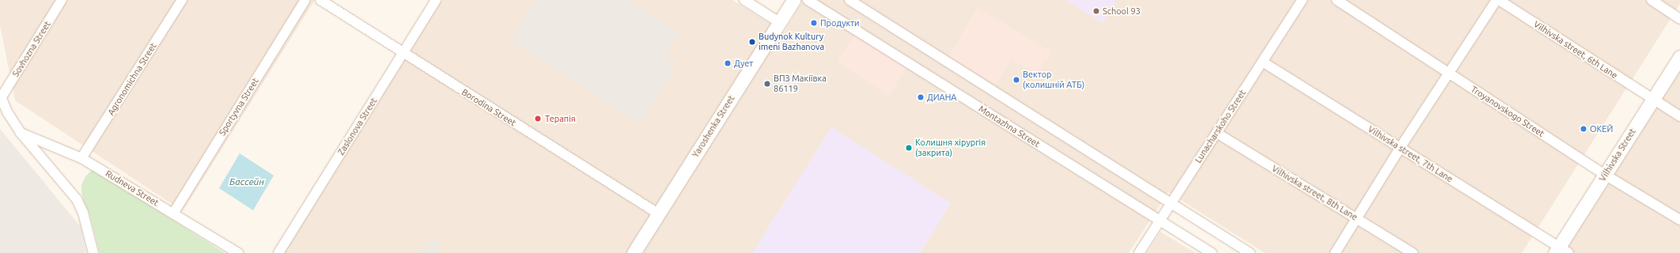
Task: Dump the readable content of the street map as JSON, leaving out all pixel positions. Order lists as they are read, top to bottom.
{
  "streets": {
    "street": [
      "Sovhozna Street",
      "Vilhivska street, 6th Lane",
      "Agronomichna Street",
      "Sportyvna Street",
      "Borodina Street",
      "Troyanovskogo Street",
      "Zaslonova Street",
      "Yaroshenka Street",
      "Montazhna Street",
      "Lunacharskoho Street",
      "Vilhivska street, 7th Lane",
      "Vilhivska Street",
      "Rudneva Street",
      "Vilhivska street, 8th Lane"
    ]
  },
  "crossings": [
    ["Vilhivska street, 6th Lane", "Vilhivska Street"],
    ["Agronomichna Street", "Rudneva Street"],
    ["Sportyvna Street", "Rudneva Street"],
    ["Borodina Street", "Zaslonova Street"],
    ["Borodina Street", "Yaroshenka Street"],
    ["Troyanovskogo Street", "Vilhivska Street"],
    ["Montazhna Street", "Lunacharskoho Street"],
    ["Lunacharskoho Street", "Vilhivska street, 7th Lane"],
    ["Lunacharskoho Street", "Vilhivska street, 8th Lane"],
    ["Vilhivska street, 7th Lane", "Vilhivska Street"]
  ],
  "water": ["Бассейн"],
  "places": [
    "School 93",
    "Продукти",
    "Budynok Kultury imeni Bazhanova",
    "Дует",
    "Вектор (колишній АТБ)",
    "ВПЗ Макіївка 86119",
    "ДИАНА",
    "Терапія",
    "ОКЕЙ",
    "Колишня хірургія (закрита)"
  ]
}
